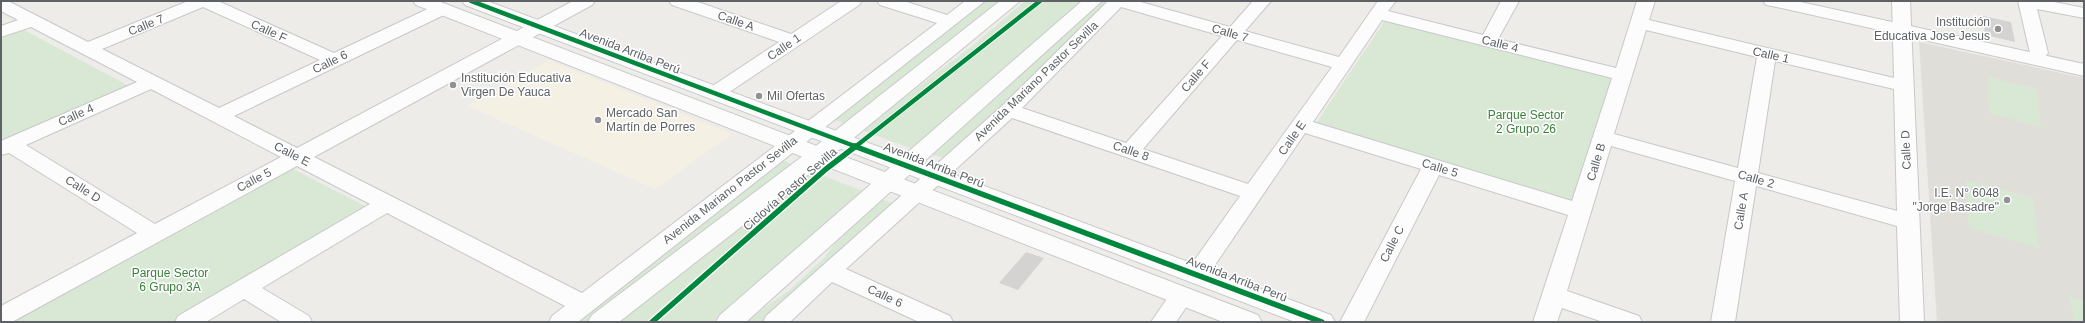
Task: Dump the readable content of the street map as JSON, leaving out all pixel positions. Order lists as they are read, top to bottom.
{
  "streets": {
    "street": [
      "Calle A",
      "Calle 7",
      "Calle F",
      "Calle 4",
      "Calle 1",
      "Avenida Arriba Perú",
      "Calle 6",
      "Avenida Mariano Pastor Sevilla",
      "Calle E",
      "Calle D",
      "Calle 8",
      "Calle B",
      "Calle 5",
      "Calle 2",
      "Calle C"
    ],
    "cycle path": ["Ciclovía Pastor Sevilla"]
  },
  "crossings": [
    ["Calle A", "Calle 1"],
    ["Calle A", "Calle 2"],
    ["Calle 7", "Calle F"],
    ["Calle 7", "Avenida Mariano Pastor Sevilla"],
    ["Calle 7", "Calle E"],
    ["Calle F", "Calle 6"],
    ["Calle F", "Calle 8"],
    ["Calle 4", "Calle E"],
    ["Calle 4", "Calle D"],
    ["Calle 4", "Calle B"],
    ["Calle 1", "Avenida Arriba Perú"],
    ["Calle 1", "Calle D"],
    ["Calle 1", "Calle B"],
    ["Avenida Arriba Perú", "Calle 6"],
    ["Avenida Arriba Perú", "Avenida Mariano Pastor Sevilla"],
    ["Avenida Arriba Perú", "Calle E"],
    ["Avenida Arriba Perú", "Calle 5"],
    ["Calle 6", "Avenida Mariano Pastor Sevilla"],
    ["Calle 6", "Calle E"],
    ["Avenida Mariano Pastor Sevilla", "Calle E"],
    ["Avenida Mariano Pastor Sevilla", "Calle 8"],
    ["Calle E", "Calle 8"],
    ["Calle E", "Calle 5"],
    ["Calle D", "Calle 5"],
    ["Calle D", "Calle 2"],
    ["Calle B", "Calle 5"],
    ["Calle B", "Calle 2"],
    ["Calle 5", "Calle C"]
  ],
  "parks": ["Parque Sector 2 Grupo 26", "Parque Sector 6 Grupo 3A"],
  "places": [
    "Institución Educativa Jose Jesus",
    "Institución Educativa Virgen De Yauca",
    "Mil Ofertas",
    "Mercado San Martín de Porres",
    "I.E. N° 6048 \"Jorge Basadre\""
  ]
}
